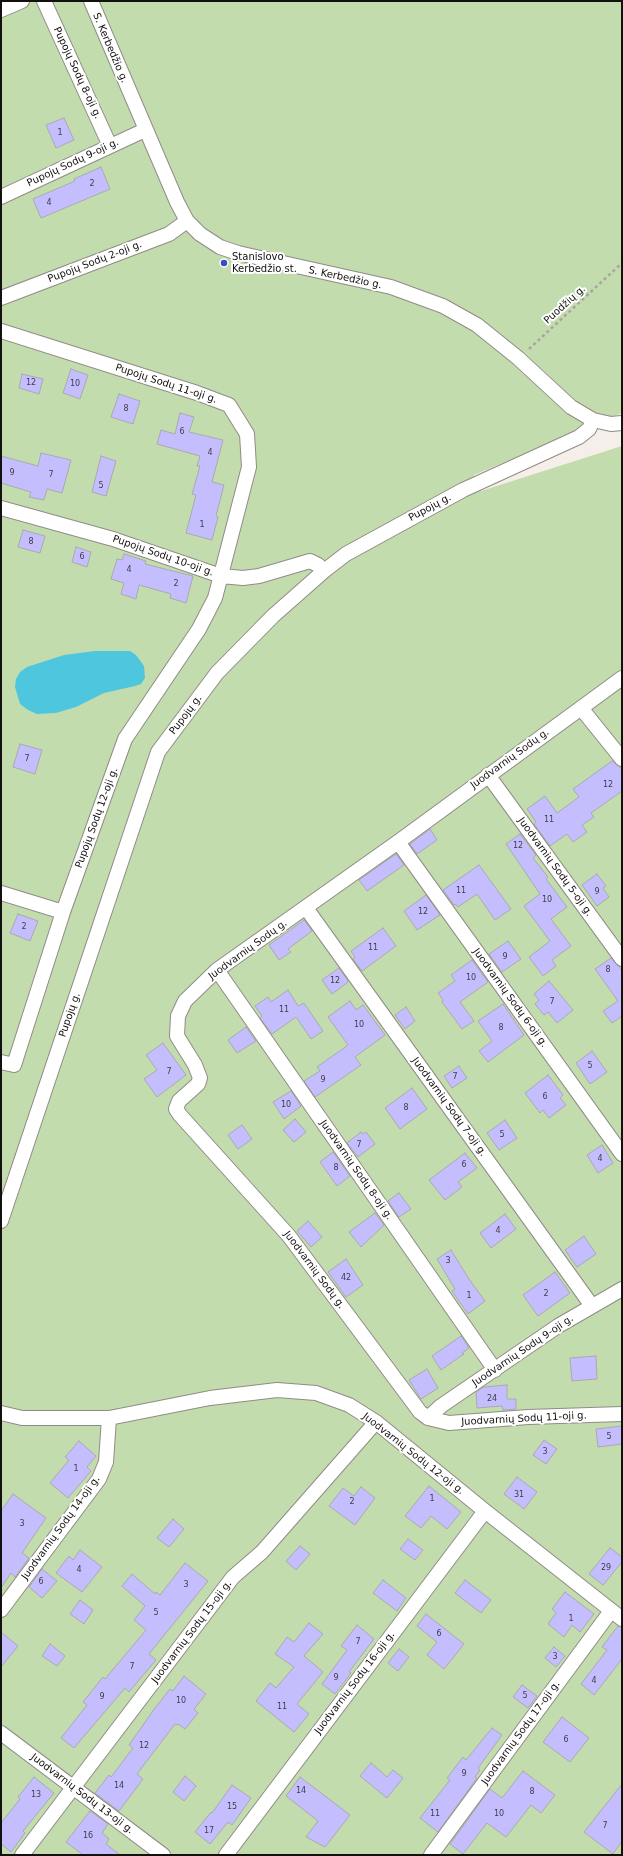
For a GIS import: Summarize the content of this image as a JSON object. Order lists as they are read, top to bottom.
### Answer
{
  "streets": {
    "street": [
      "S. Kerbedžio g.",
      "Pupojų Sodų 8-oji g.",
      "Pupojų Sodų 9-oji g.",
      "Pupojų Sodų 2-oji g.",
      "Pupojų Sodų 11-oji g.",
      "Pupojų g.",
      "Pupojų Sodų 10-oji g.",
      "Juodvarnių Sodų g.",
      "Pupojų Sodų 12-oji g.",
      "Juodvarnių Sodų 5-oji g.",
      "Juodvarnių Sodų 6-oji g.",
      "Juodvarnių Sodų 7-oji g.",
      "Juodvarnių Sodų 8-oji g.",
      "Juodvarnių Sodų 9-oji g.",
      "Juodvarnių Sodų 11-oji g.",
      "Juodvarnių Sodų 12-oji g.",
      "Juodvarnių Sodų 14-oji g.",
      "Juodvarnių Sodų 15-oji g.",
      "Juodvarnių Sodų 16-oji g.",
      "Juodvarnių Sodų 17-oji g.",
      "Juodvarnių Sodų 13-oji g."
    ],
    "path": ["Puodžių g."]
  },
  "crossings": [
    ["S. Kerbedžio g.", "Pupojų Sodų 9-oji g."],
    ["S. Kerbedžio g.", "Pupojų Sodų 2-oji g."],
    ["S. Kerbedžio g.", "Puodžių g."],
    ["S. Kerbedžio g.", "Pupojų g."],
    ["Pupojų Sodų 8-oji g.", "Pupojų Sodų 9-oji g."],
    ["Pupojų Sodų 11-oji g.", "Pupojų Sodų 10-oji g."],
    ["Pupojų Sodų 11-oji g.", "Pupojų Sodų 12-oji g."],
    ["Pupojų g.", "Pupojų Sodų 10-oji g."],
    ["Pupojų Sodų 10-oji g.", "Pupojų Sodų 12-oji g."],
    ["Juodvarnių Sodų g.", "Juodvarnių Sodų 5-oji g."],
    ["Juodvarnių Sodų g.", "Juodvarnių Sodų 6-oji g."],
    ["Juodvarnių Sodų g.", "Juodvarnių Sodų 7-oji g."],
    ["Juodvarnių Sodų g.", "Juodvarnių Sodų 8-oji g."],
    ["Juodvarnių Sodų g.", "Juodvarnių Sodų 9-oji g."],
    ["Juodvarnių Sodų g.", "Juodvarnių Sodų 11-oji g."],
    ["Juodvarnių Sodų 7-oji g.", "Juodvarnių Sodų 9-oji g."],
    ["Juodvarnių Sodų 8-oji g.", "Juodvarnių Sodų 9-oji g."],
    ["Juodvarnių Sodų 9-oji g.", "Juodvarnių Sodų 11-oji g."],
    ["Juodvarnių Sodų 12-oji g.", "Juodvarnių Sodų 14-oji g."],
    ["Juodvarnių Sodų 12-oji g.", "Juodvarnių Sodų 15-oji g."],
    ["Juodvarnių Sodų 12-oji g.", "Juodvarnių Sodų 16-oji g."],
    ["Juodvarnių Sodų 12-oji g.", "Juodvarnių Sodų 17-oji g."],
    ["Juodvarnių Sodų 15-oji g.", "Juodvarnių Sodų 13-oji g."]
  ],
  "places": ["Stanislovo Kerbedžio st."],
  "house_numbers": [
    "1",
    "2",
    "4",
    "12",
    "10",
    "8",
    "6",
    "4",
    "9",
    "7",
    "5",
    "1",
    "8",
    "6",
    "4",
    "2",
    "7",
    "12",
    "11",
    "12",
    "11",
    "9",
    "10",
    "12",
    "2",
    "11",
    "9",
    "8",
    "10",
    "12",
    "7",
    "11",
    "10",
    "8",
    "5",
    "7",
    "7",
    "9",
    "6",
    "10",
    "8",
    "5",
    "7",
    "4",
    "6",
    "8",
    "4",
    "3",
    "42",
    "2",
    "1",
    "24",
    "5",
    "3",
    "1",
    "31",
    "1",
    "2",
    "3",
    "29",
    "4",
    "6",
    "3",
    "5",
    "1",
    "6",
    "7",
    "3",
    "7",
    "9",
    "4",
    "5",
    "9",
    "10",
    "11",
    "6",
    "12",
    "9",
    "14",
    "14",
    "8",
    "13",
    "15",
    "11",
    "10",
    "7",
    "17",
    "16"
  ]
}
